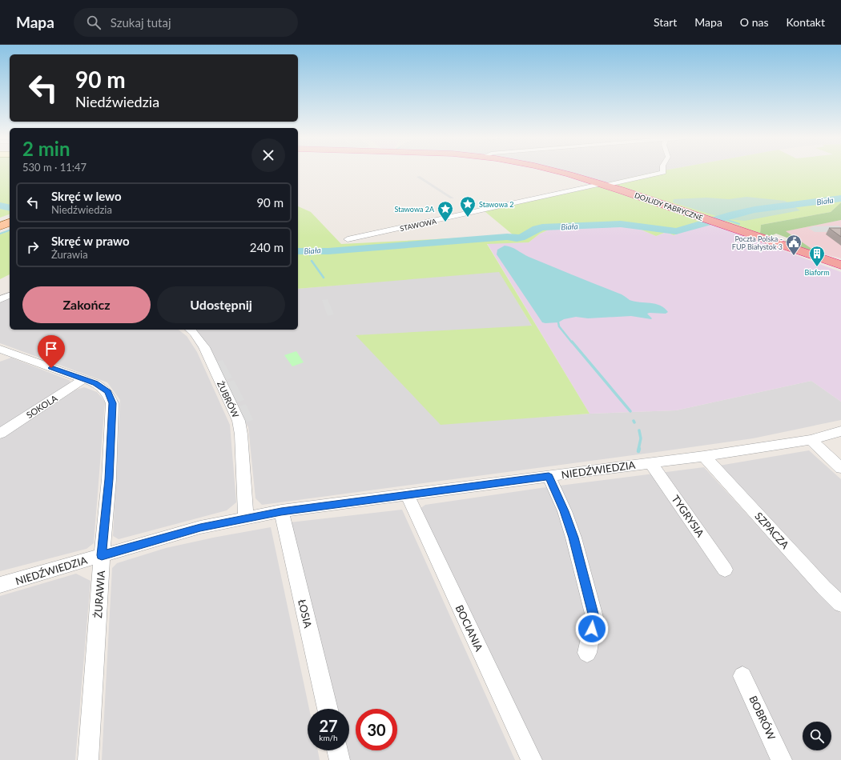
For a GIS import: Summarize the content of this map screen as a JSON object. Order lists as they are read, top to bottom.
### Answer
{
  "streets": {
    "highway": ["DOJLIDY FABRYCZNE"],
    "street": [
      "STAWOWA",
      "ŻUBRÓW",
      "SOKOLA",
      "NIEDŹWIEDZIA",
      "TYGRYSIA",
      "SZPACZA",
      "ŻURAWIA",
      "ŁOSIA",
      "BOCIANIA",
      "BOBRÓW"
    ]
  },
  "crossings": [
    ["DOJLIDY FABRYCZNE", "STAWOWA"],
    ["ŻUBRÓW", "NIEDŹWIEDZIA"],
    ["SOKOLA", "ŻURAWIA"],
    ["NIEDŹWIEDZIA", "TYGRYSIA"],
    ["NIEDŹWIEDZIA", "SZPACZA"],
    ["NIEDŹWIEDZIA", "ŻURAWIA"],
    ["NIEDŹWIEDZIA", "ŁOSIA"],
    ["NIEDŹWIEDZIA", "BOCIANIA"]
  ],
  "water": ["Biała"],
  "places": {
    "place": ["Stawowa 2", "Stawowa 2A"],
    "public building": ["Poczta Polska - FUP Białystok 3"],
    "building": ["Biaform"]
  },
  "page": {
    "header": "Mapa",
    "search": "Szukaj tutaj",
    "nav": [
      "Start",
      "Mapa",
      "O nas",
      "Kontakt"
    ],
    "turn": ["90 m", "Niedźwiedzia"],
    "heading": ["2 min", "530 m · 11:47"],
    "list": [
      {
        "name": "Skręć w lewo",
        "note": "Niedźwiedzia",
        "value": "90 m"
      },
      {
        "name": "Skręć w prawo",
        "note": "Żurawia",
        "value": "240 m"
      }
    ],
    "buttons": ["Zakończ", "Udostępnij"],
    "speed": "27 km/h",
    "limit": "30"
  }
}
